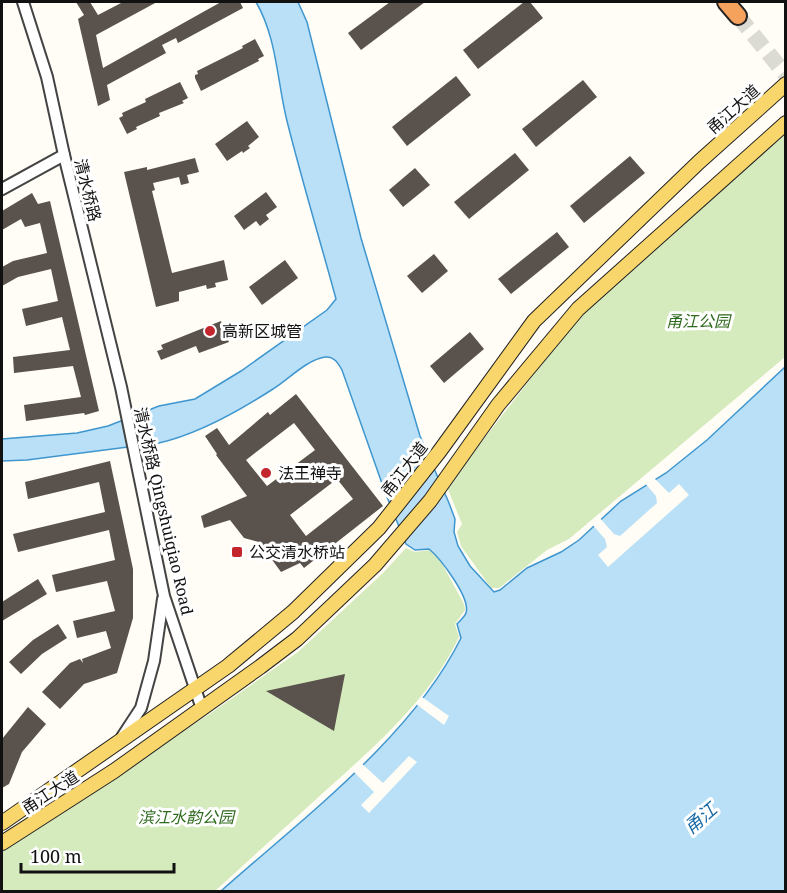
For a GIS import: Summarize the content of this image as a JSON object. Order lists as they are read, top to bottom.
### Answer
{
  "streets": {
    "main road": ["甬江大道"],
    "street": ["清水桥路", "清水桥路 Qingshuiqiao Road"]
  },
  "crossings": [
    ["甬江大道", "清水桥路 Qingshuiqiao Road"],
    ["清水桥路", "清水桥路 Qingshuiqiao Road"]
  ],
  "water": ["甬江"],
  "parks": ["甬江公园", "滨江水韵公园"],
  "places": {
    "other": ["高新区城管", "法王禅寺"],
    "transit": ["公交清水桥站"]
  },
  "scale_bar": "100 m"
}
